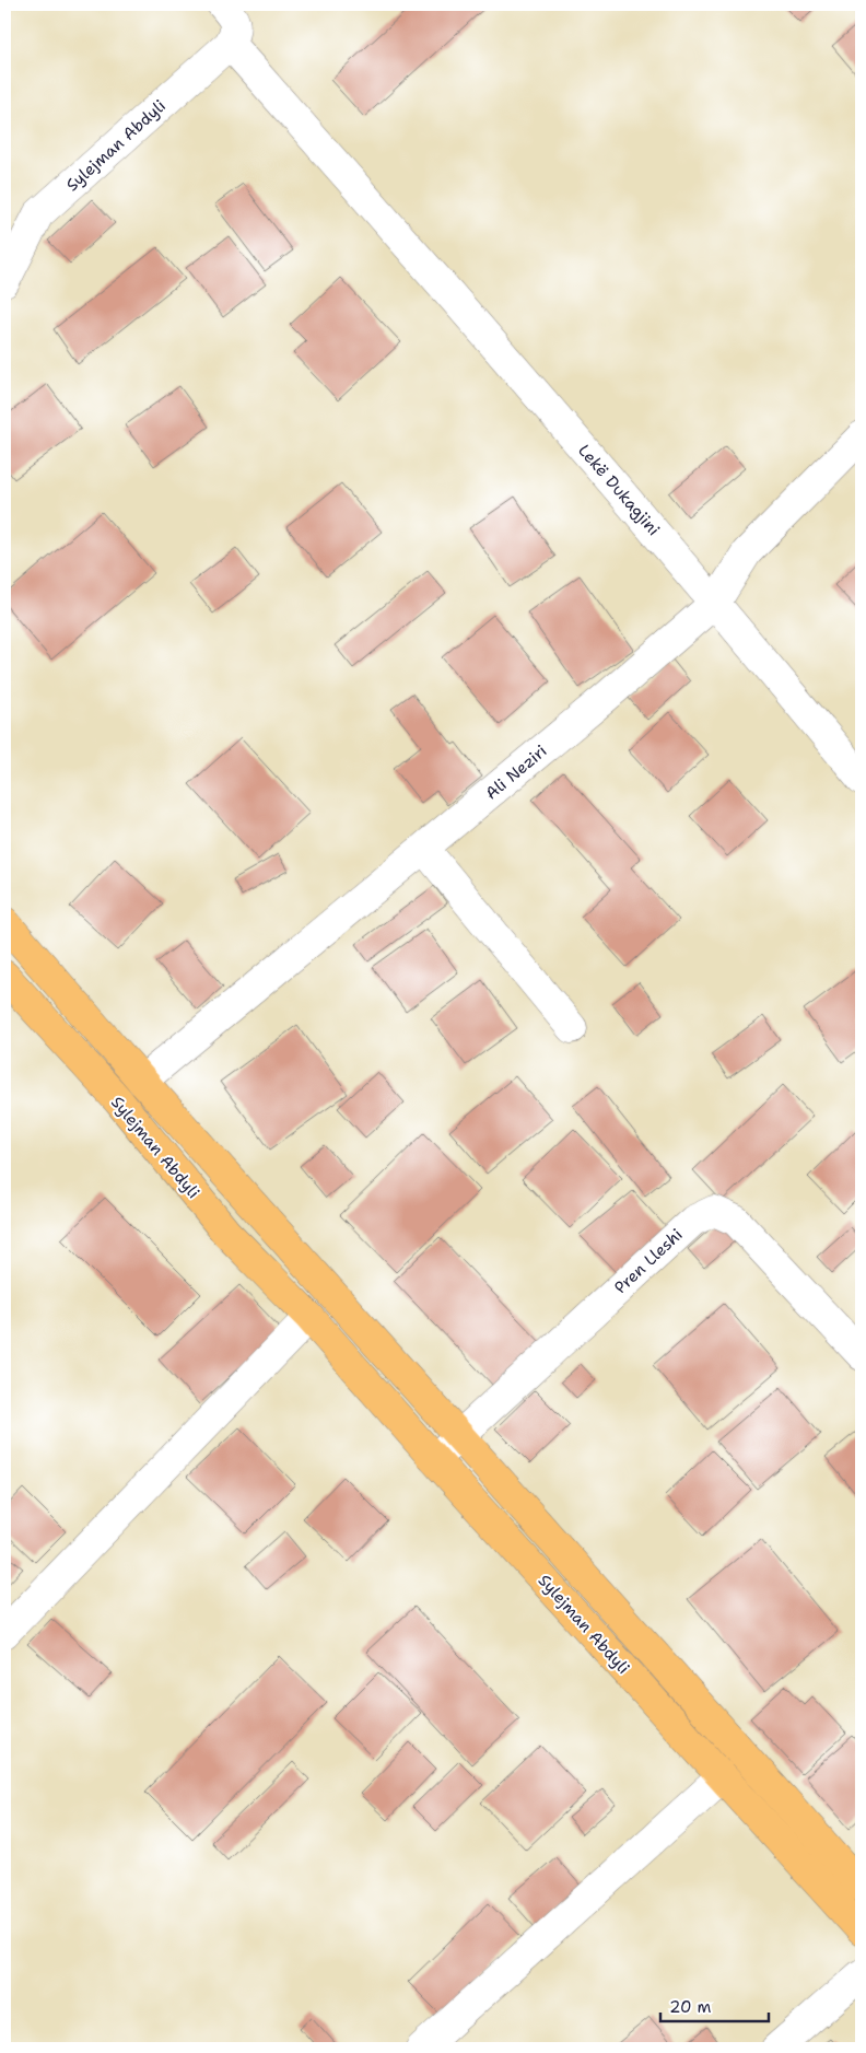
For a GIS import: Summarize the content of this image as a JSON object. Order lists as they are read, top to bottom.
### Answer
{
  "streets": {
    "main road": ["Sylejman Abdyli"],
    "street": ["Lekë Dukagjini", "Ali Neziri", "Pren Lleshi"]
  },
  "crossings": [
    ["Sylejman Abdyli", "Lekë Dukagjini"],
    ["Sylejman Abdyli", "Pren Lleshi"],
    ["Lekë Dukagjini", "Ali Neziri"]
  ],
  "scale_bar": "20 m"
}
